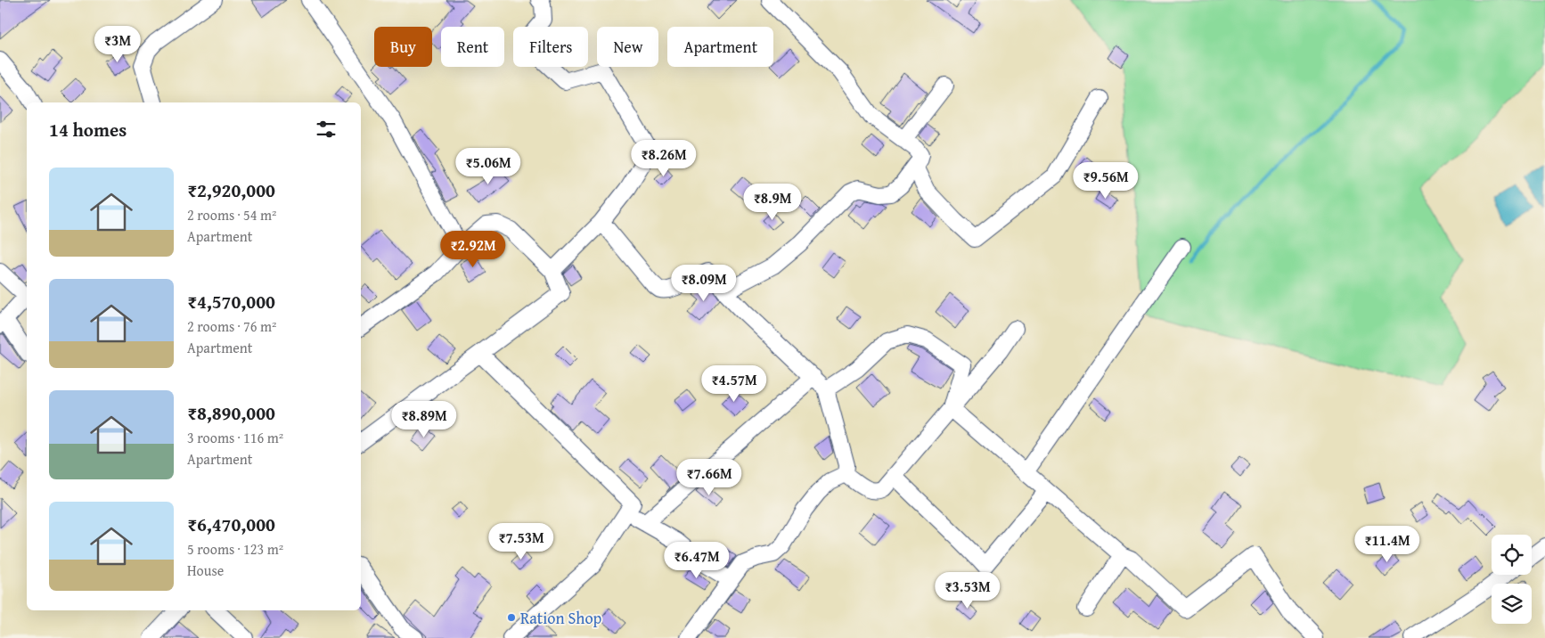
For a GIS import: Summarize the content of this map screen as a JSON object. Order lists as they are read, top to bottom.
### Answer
{
  "places": ["Ration Shop"],
  "page": {
    "price": [
      "₹3M",
      "₹8.26M",
      "₹5.06M",
      "₹9.56M",
      "₹8.9M",
      "₹2.92M",
      "₹8.09M",
      "₹4.57M",
      "₹8.89M",
      "₹7.66M",
      "₹7.53M",
      "₹11.4M",
      "₹6.47M",
      "₹3.53M"
    ],
    "chip": [
      "Buy",
      "Rent",
      "Filters",
      "New",
      "Apartment"
    ],
    "heading": "14 homes",
    "list": [
      {
        "name": "₹2,920,000",
        "note": "2 rooms · 54 m² · Apartment"
      },
      {
        "name": "₹4,570,000",
        "note": "2 rooms · 76 m² · Apartment"
      },
      {
        "name": "₹8,890,000",
        "note": "3 rooms · 116 m² · Apartment"
      },
      {
        "name": "₹6,470,000",
        "note": "5 rooms · 123 m² · House"
      }
    ]
  }
}
